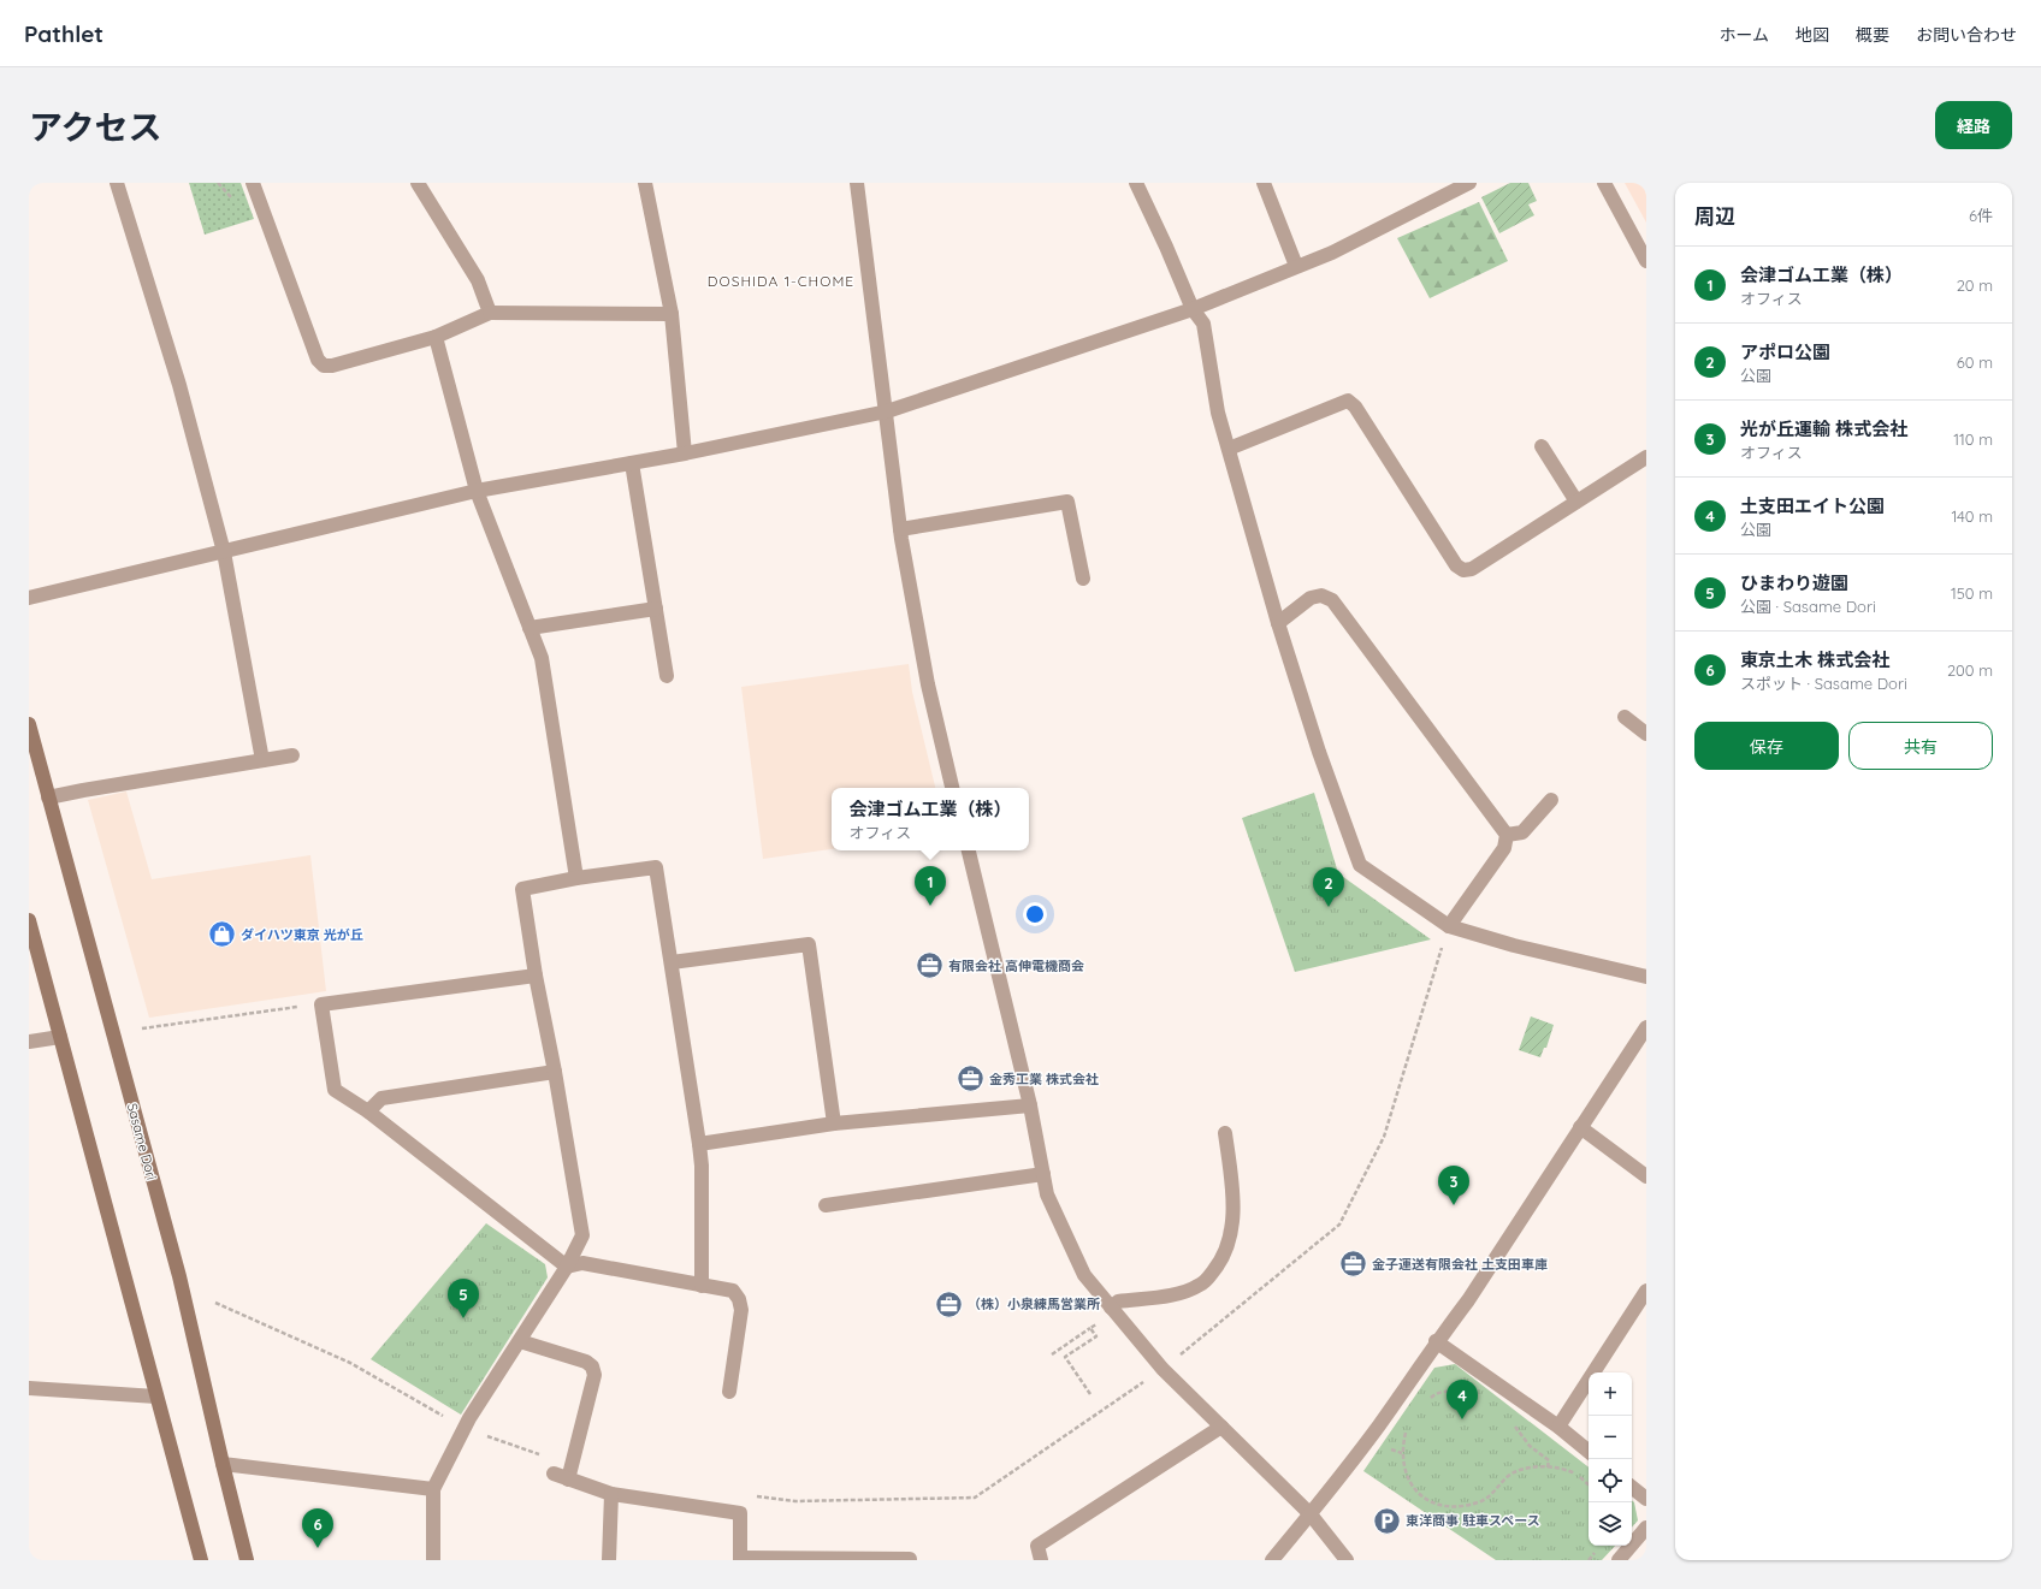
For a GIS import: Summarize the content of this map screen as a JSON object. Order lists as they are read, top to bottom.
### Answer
{
  "streets": {
    "main road": ["Sasame Dori"]
  },
  "districts": ["DOSHIDA 1-CHOME"],
  "places": {
    "shop": ["ダイハツ東京 光が丘"],
    "office": [
      "有限会社 高伸電機商会",
      "金秀工業 株式会社",
      "金子運送有限会社 土支田車庫",
      "（株）小泉練馬営業所"
    ],
    "parking": ["東洋商事 駐車スペース"]
  },
  "page": {
    "header": "Pathlet",
    "nav": [
      "ホーム",
      "地図",
      "概要",
      "お問い合わせ"
    ],
    "title": "アクセス",
    "buttons": [
      "経路",
      ["保存", "共有"]
    ],
    "heading": ["周辺", "6件"],
    "list": [
      {
        "mark": "1",
        "name": "会津ゴム工業（株）",
        "note": "オフィス",
        "value": "20 m"
      },
      {
        "mark": "2",
        "name": "アポロ公園",
        "note": "公園",
        "value": "60 m"
      },
      {
        "mark": "3",
        "name": "光が丘運輸 株式会社",
        "note": "オフィス",
        "value": "110 m"
      },
      {
        "mark": "4",
        "name": "土支田エイト公園",
        "note": "公園",
        "value": "140 m"
      },
      {
        "mark": "5",
        "name": "ひまわり遊園",
        "note": "公園 · Sasame Dori",
        "value": "150 m"
      },
      {
        "mark": "6",
        "name": "東京土木 株式会社",
        "note": "スポット · Sasame Dori",
        "value": "200 m"
      }
    ],
    "popup": ["会津ゴム工業（株）", "オフィス"],
    "pins": [
      "1",
      "2",
      "3",
      "5",
      "4",
      "6"
    ],
    "map_buttons": ["+", "−"]
  }
}
